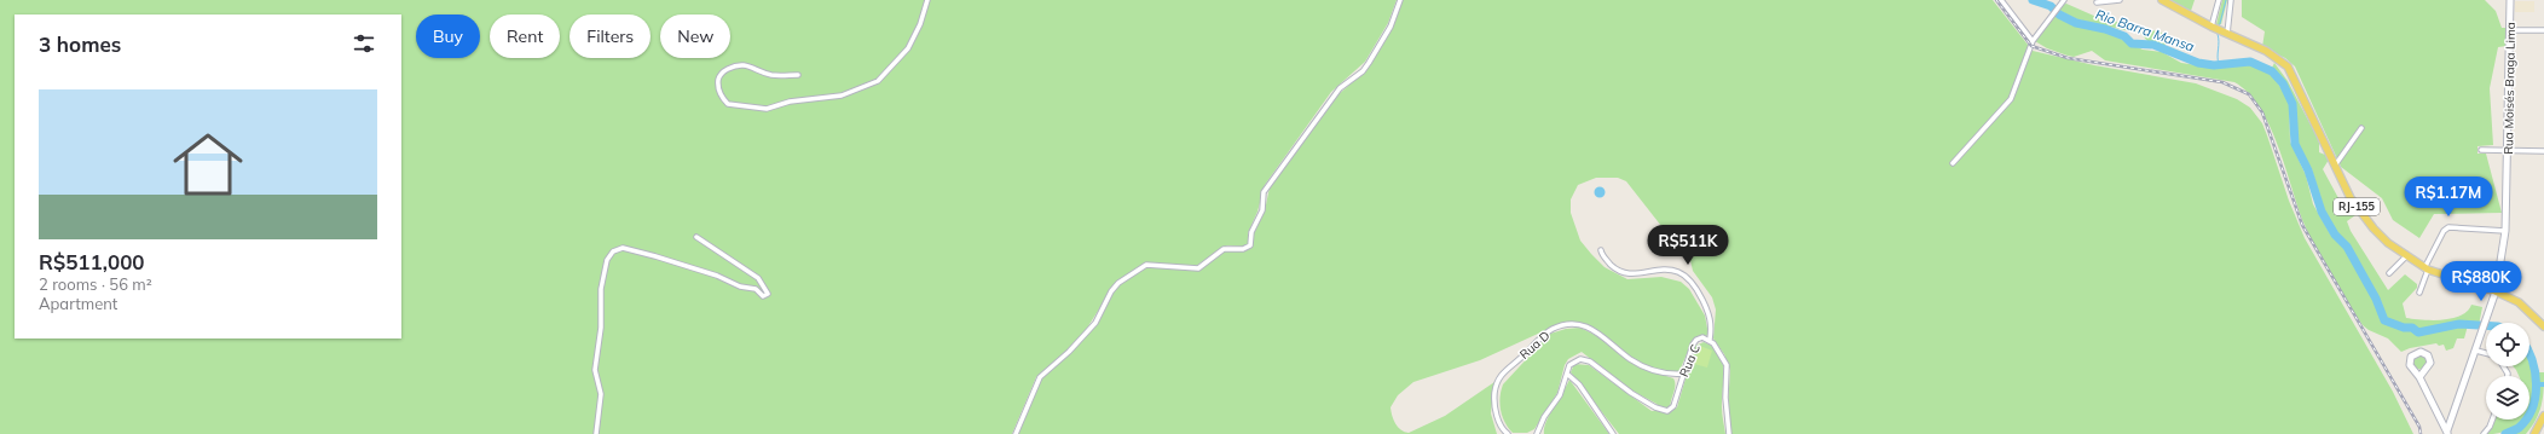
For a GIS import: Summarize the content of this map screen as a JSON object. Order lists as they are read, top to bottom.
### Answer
{
  "streets": {
    "main road": ["RJ-155"],
    "street": ["Rua Moisés Braga Lima", "Rua D", "Rua C"]
  },
  "crossings": [
    ["Rua Moisés Braga Lima", "RJ-155"],
    ["Rua D", "Rua C"]
  ],
  "water": ["Rio Barra Mansa"],
  "page": {
    "chip": [
      "Buy",
      "Rent",
      "Filters",
      "New"
    ],
    "heading": "3 homes",
    "list": [
      {
        "name": "R$511,000",
        "note": "2 rooms · 56 m² · Apartment"
      }
    ],
    "price": ["R$1.17M", "R$511K", "R$880K"]
  }
}
